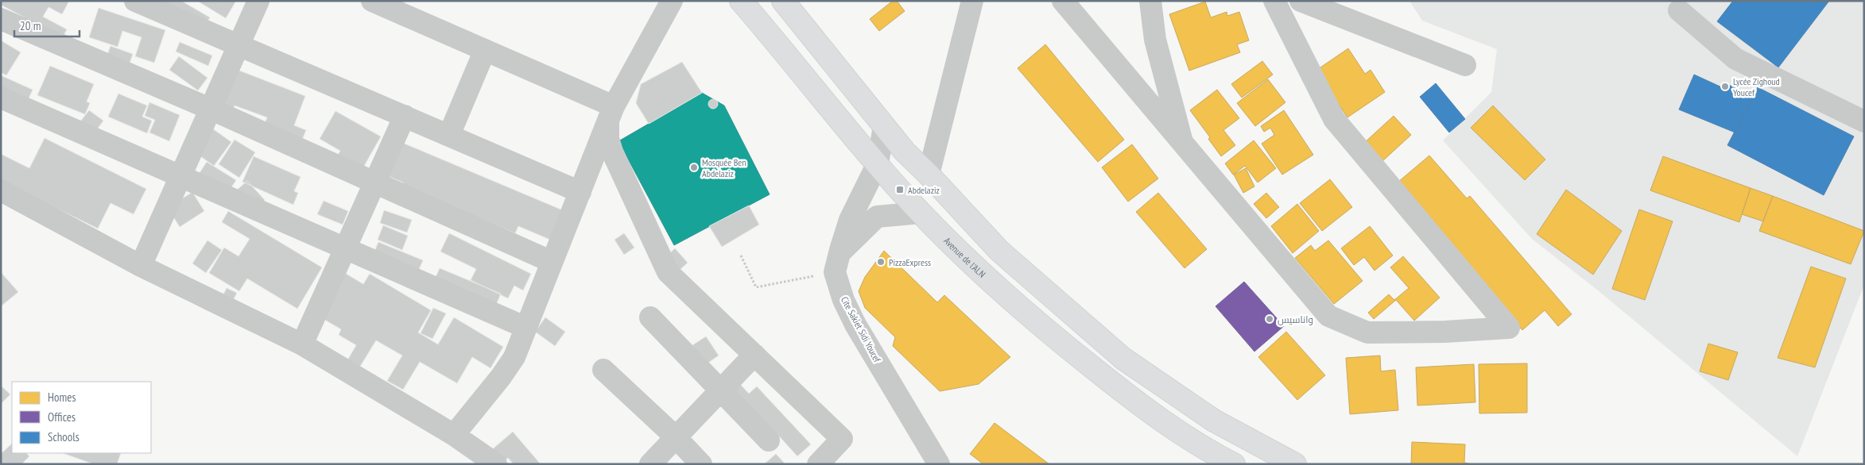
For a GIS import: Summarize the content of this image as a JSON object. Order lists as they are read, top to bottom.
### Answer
{
  "streets": {
    "main road": ["Avenue de l'ALN"],
    "street": ["Cite Sakiet Sidi Youcef"]
  },
  "places": {
    "other": [
      "Lycée Zighoud Youcef",
      "Mosquée Ben Abdelaziz",
      "PizzaExpress",
      "واناسيس"
    ],
    "transit": ["Abdelaziz"]
  },
  "legend": ["Homes", "Offices", "Schools"],
  "scale_bar": "20 m"
}
